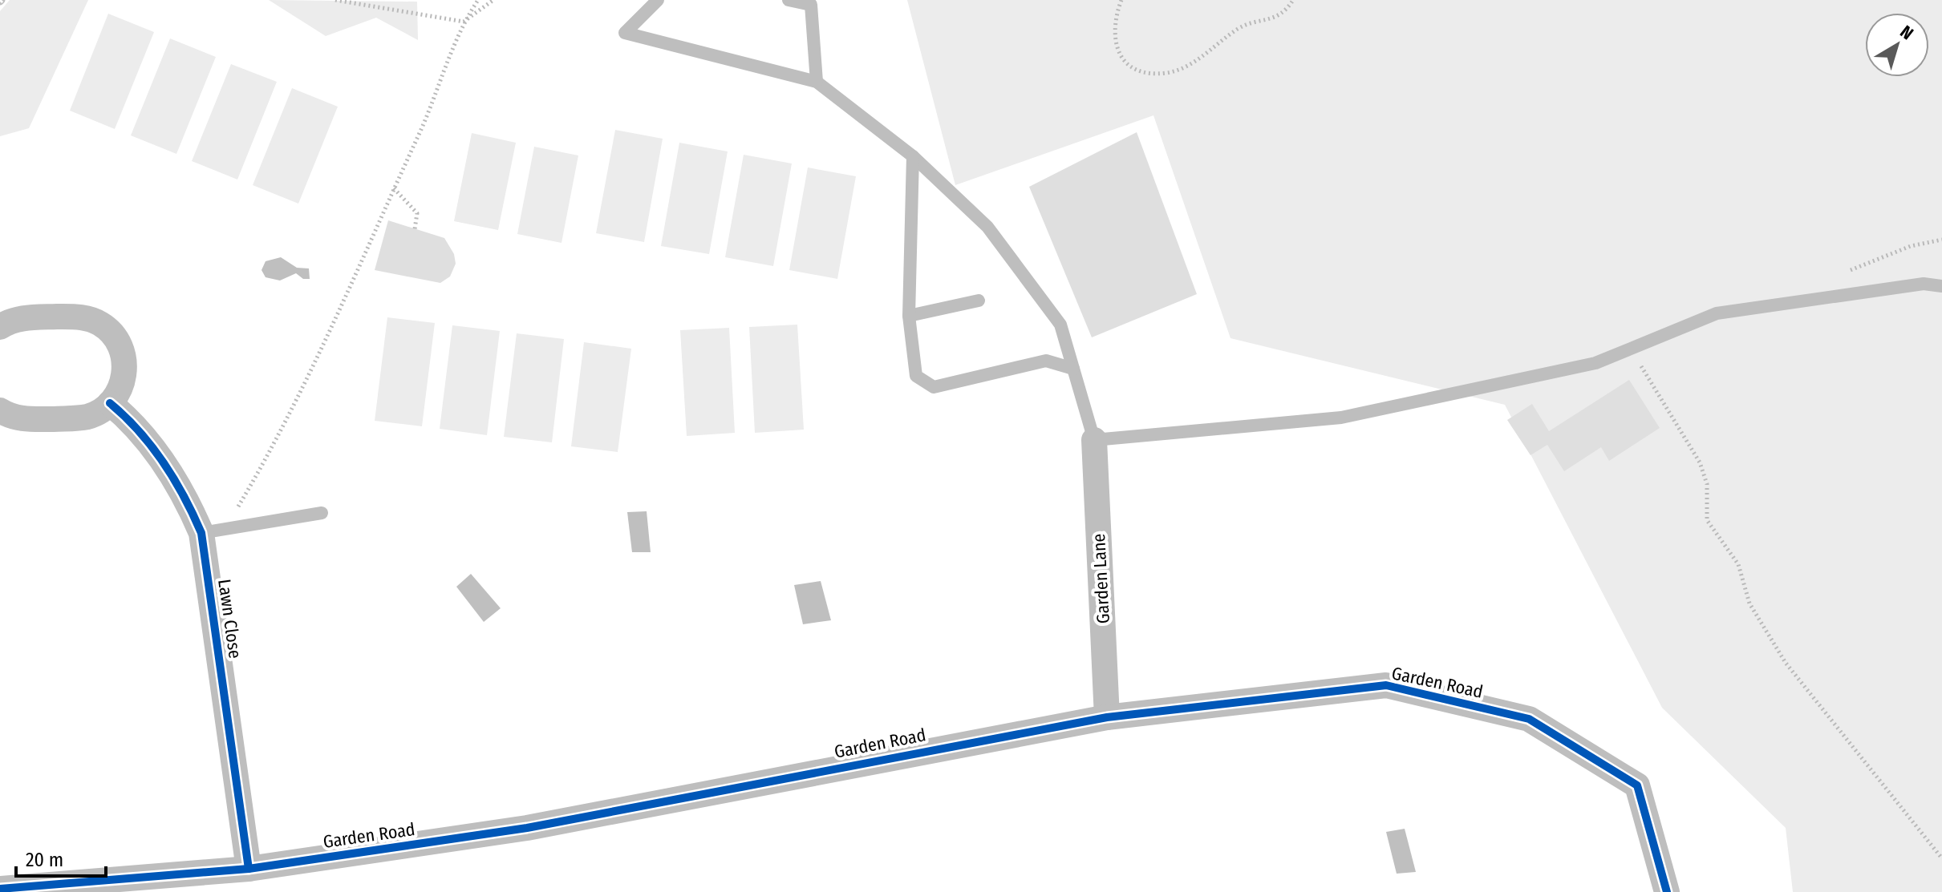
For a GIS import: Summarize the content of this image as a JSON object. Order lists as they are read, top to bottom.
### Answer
{
  "streets": {
    "street": ["Garden Lane", "Lawn Close", "Garden Road"]
  },
  "crossings": [
    ["Garden Lane", "Garden Road"],
    ["Lawn Close", "Garden Road"]
  ],
  "scale_bar": "20 m",
  "north": "top right"
}
